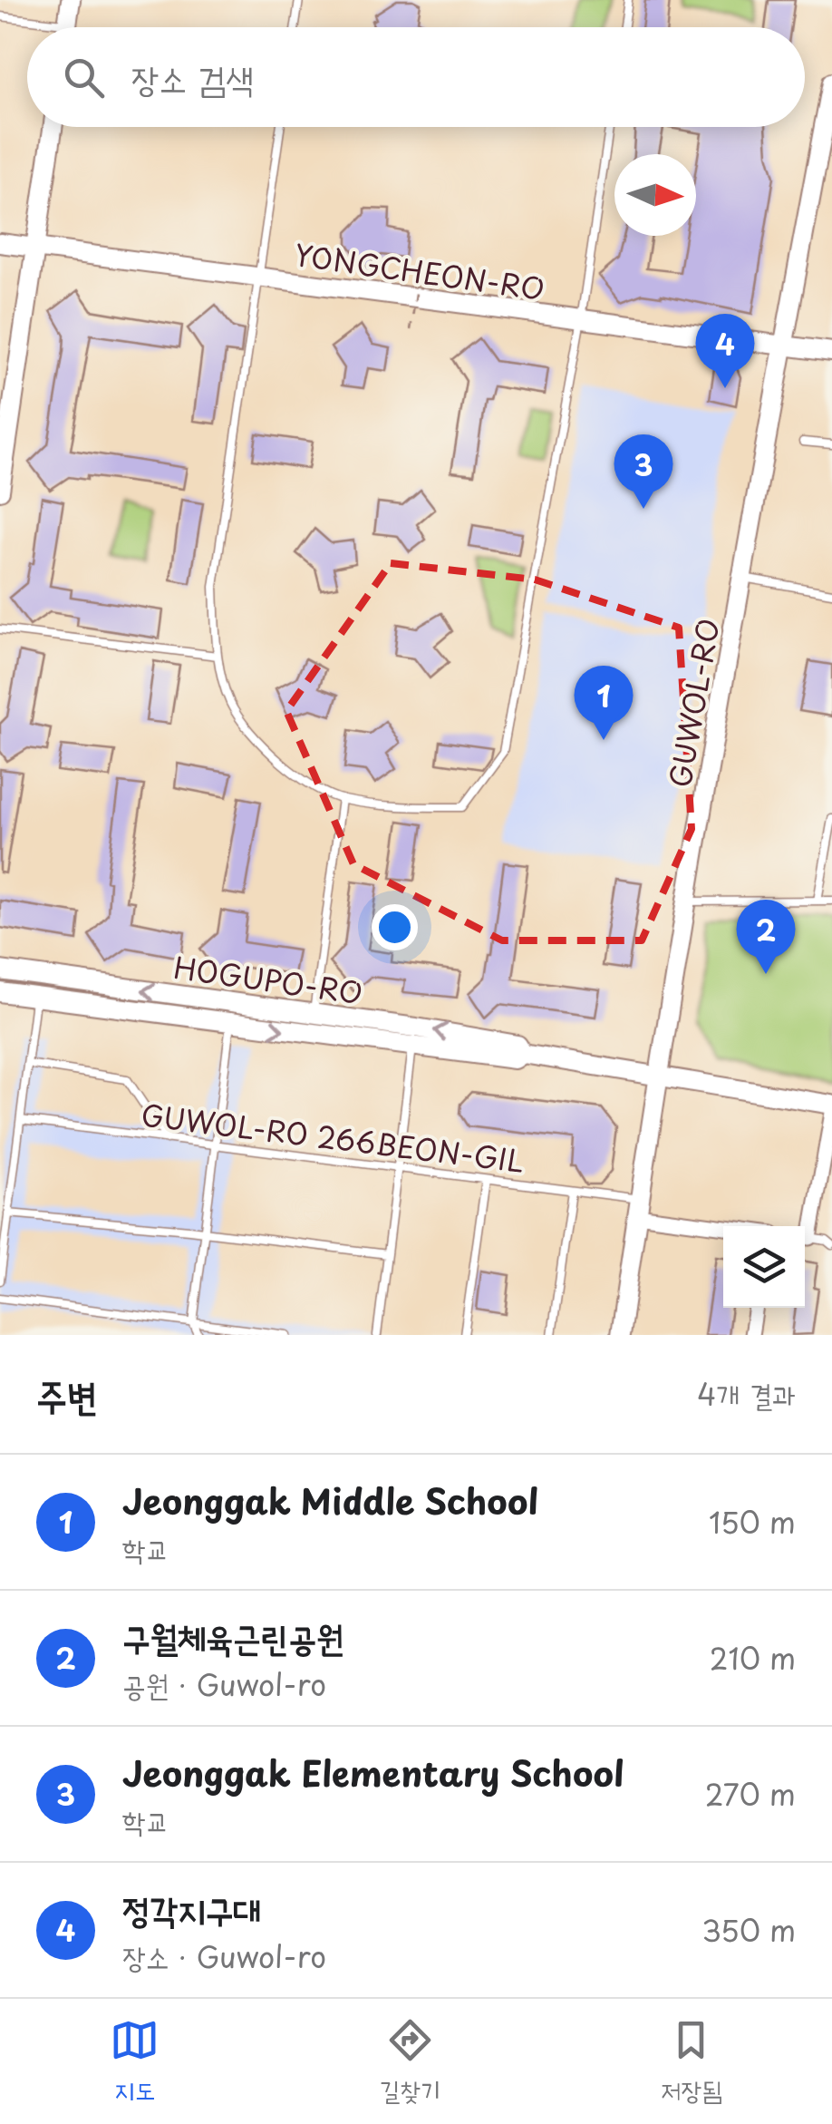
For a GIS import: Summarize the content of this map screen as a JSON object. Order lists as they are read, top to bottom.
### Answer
{
  "streets": {
    "main road": ["YONGCHEON-RO", "GUWOL-RO", "HOGUPO-RO"],
    "lane": ["GUWOL-RO 266BEON-GIL"]
  },
  "crossings": [
    ["YONGCHEON-RO", "GUWOL-RO"],
    ["GUWOL-RO", "HOGUPO-RO"],
    ["GUWOL-RO", "GUWOL-RO 266BEON-GIL"]
  ],
  "north": "right",
  "page": {
    "search": "장소 검색",
    "pins": [
      "4",
      "3",
      "1",
      "2"
    ],
    "heading": ["주변", "4개 결과"],
    "list": [
      {
        "mark": "1",
        "name": "Jeonggak Middle School",
        "note": "학교",
        "value": "150 m"
      },
      {
        "mark": "2",
        "name": "구월체육근린공원",
        "note": "공원 · Guwol-ro",
        "value": "210 m"
      },
      {
        "mark": "3",
        "name": "Jeonggak Elementary School",
        "note": "학교",
        "value": "270 m"
      },
      {
        "mark": "4",
        "name": "정각지구대",
        "note": "장소 · Guwol-ro",
        "value": "350 m"
      }
    ],
    "nav": ["지도", "길찾기", "저장됨"]
  }
}
